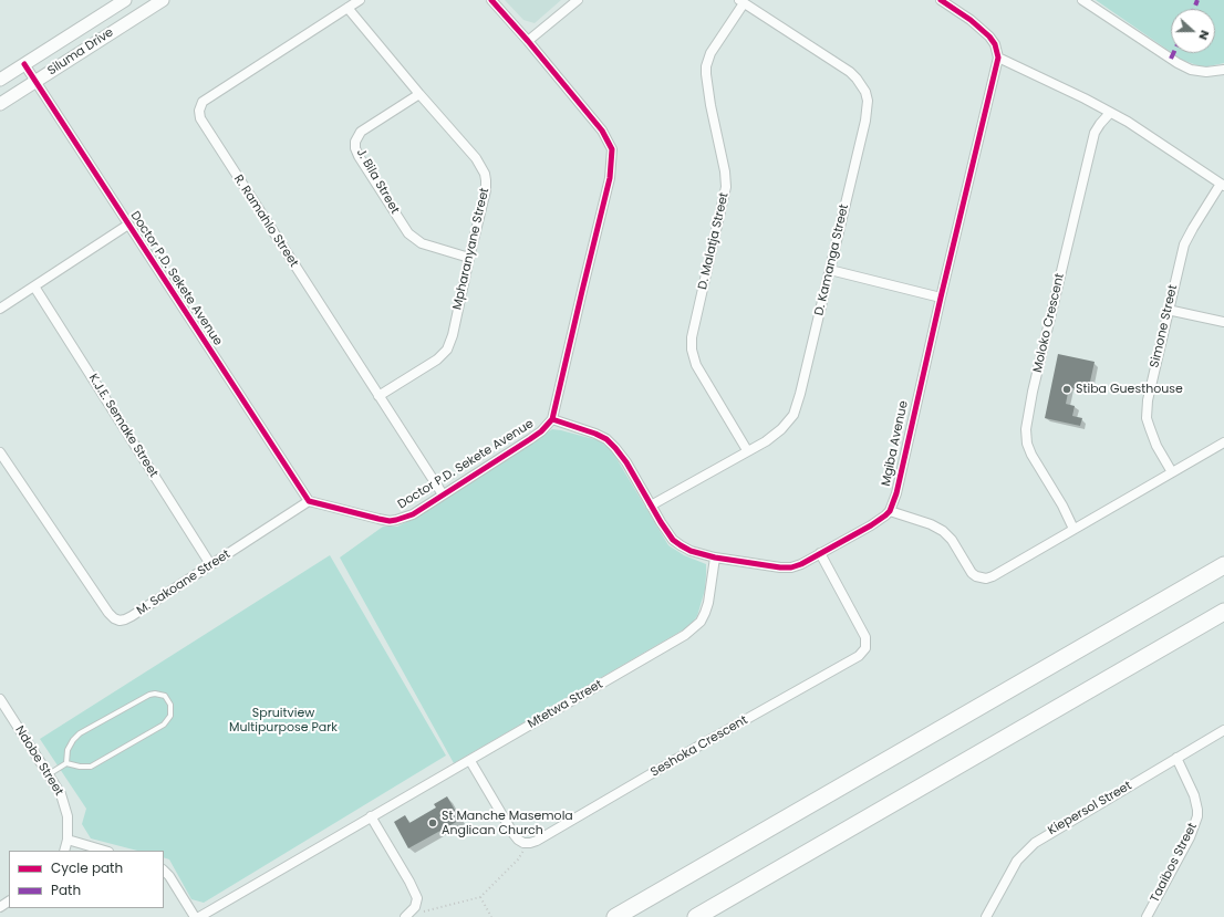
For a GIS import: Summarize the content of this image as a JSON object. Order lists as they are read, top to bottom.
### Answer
{
  "streets": {
    "street": [
      "Siluma Drive",
      "J. Bila Street",
      "R. Ramahlo Street",
      "D. Malatja Street",
      "Mpharanyane Street",
      "D. Kamanga Street",
      "Doctor P.D. Sekete Avenue",
      "Moloko Crescent",
      "Simone Street",
      "K.J.E. Semake Street",
      "Mgiba Avenue",
      "M. Sakoane Street",
      "Mtetwa Street",
      "Seshoka Crescent",
      "Ndobe Street",
      "Kiepersol Street",
      "Taaibos Street"
    ]
  },
  "crossings": [
    ["Siluma Drive", "Doctor P.D. Sekete Avenue"],
    ["J. Bila Street", "Mpharanyane Street"],
    ["R. Ramahlo Street", "Mpharanyane Street"],
    ["R. Ramahlo Street", "Doctor P.D. Sekete Avenue"],
    ["D. Malatja Street", "D. Kamanga Street"],
    ["Doctor P.D. Sekete Avenue", "M. Sakoane Street"],
    ["K.J.E. Semake Street", "M. Sakoane Street"],
    ["Kiepersol Street", "Taaibos Street"]
  ],
  "parks": ["Spruitview Multipurpose Park"],
  "places": ["Stiba Guesthouse", "St Manche Masemola Anglican Church"],
  "legend": ["Cycle path", "Path"],
  "north": "right"
}
